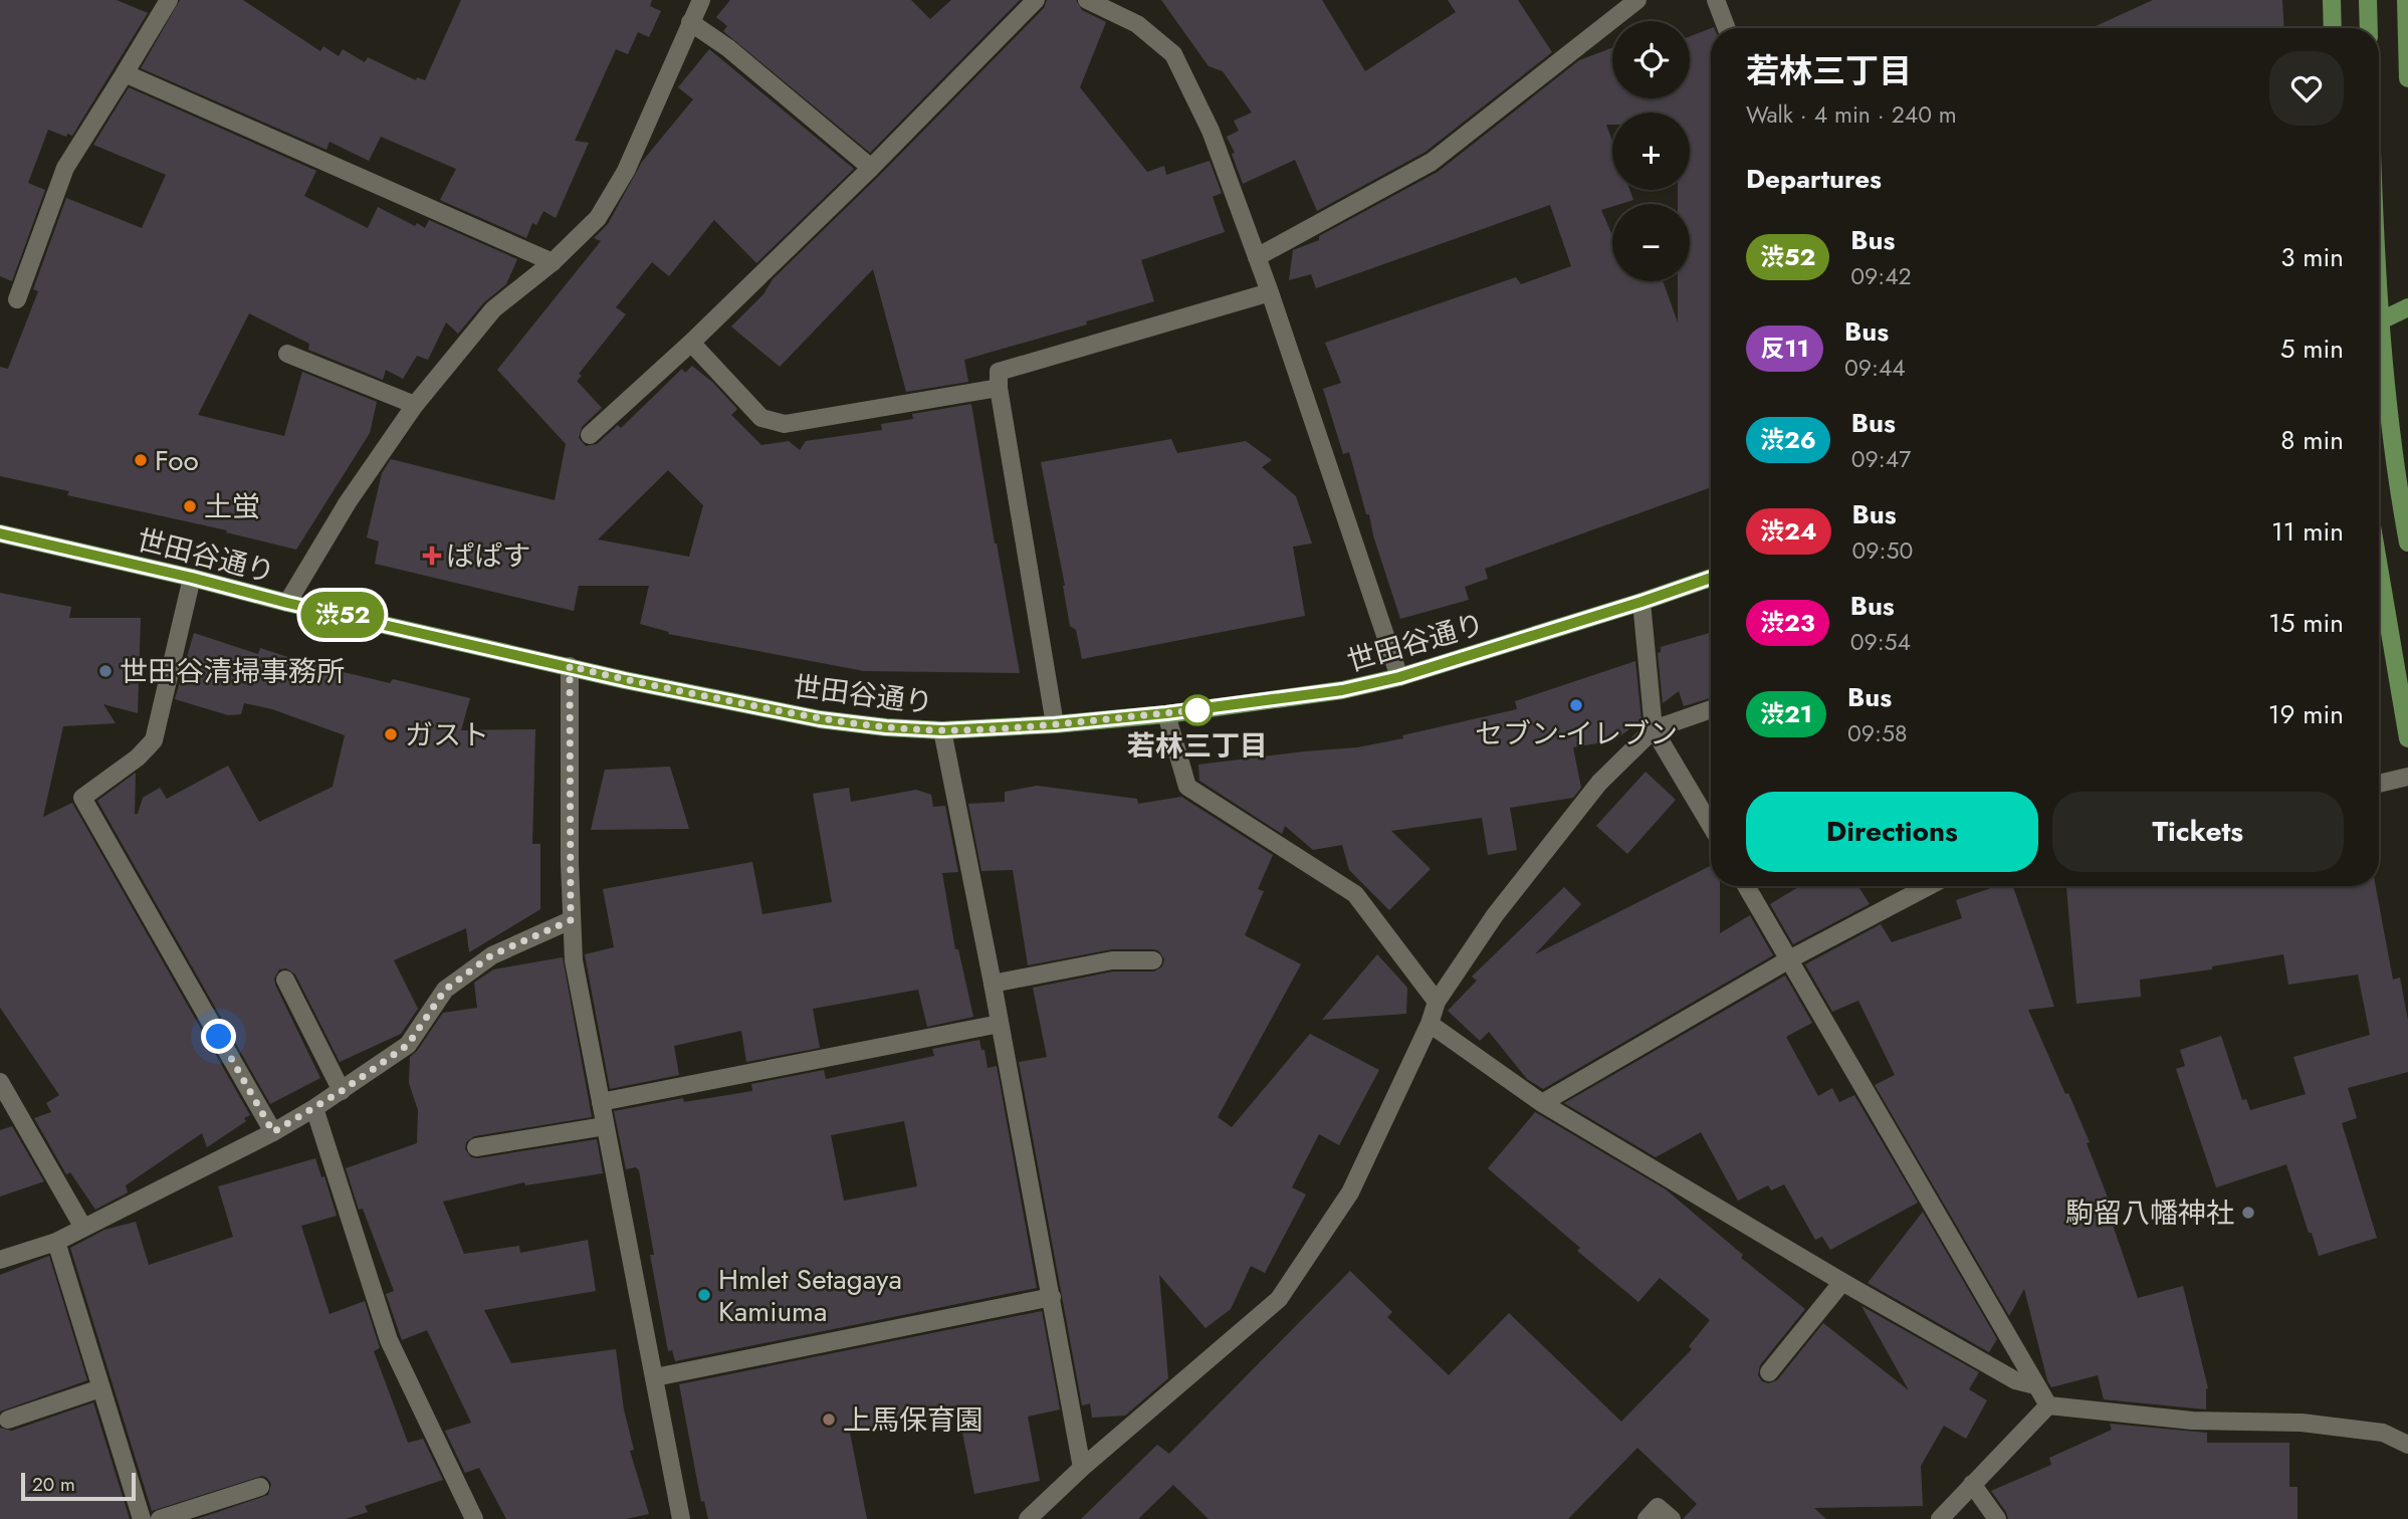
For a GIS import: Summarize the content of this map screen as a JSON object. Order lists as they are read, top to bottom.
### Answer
{
  "streets": {
    "main road": ["世田谷通り"]
  },
  "places": {
    "other": [
      "Foo",
      "土蛍",
      "世田谷清掃事務所",
      "セブン-イレブン",
      "若林三丁目",
      "ガスト",
      "駒留八幡神社",
      "Hmlet Setagaya Kamiuma",
      "上馬保育園"
    ],
    "health": ["ぱぱす"]
  },
  "lines": ["bus line 渋52"],
  "scale_bar": "20 m",
  "page": {
    "on_map": "渋52",
    "map_buttons": ["+", "−"],
    "heading": [
      ["若林三丁目", "Walk · 4 min · 240 m"],
      "Departures"
    ],
    "list": [
      {
        "mark": "渋52",
        "name": "Bus",
        "note": "09:42",
        "value": "3 min"
      },
      {
        "mark": "反11",
        "name": "Bus",
        "note": "09:44",
        "value": "5 min"
      },
      {
        "mark": "渋26",
        "name": "Bus",
        "note": "09:47",
        "value": "8 min"
      },
      {
        "mark": "渋24",
        "name": "Bus",
        "note": "09:50",
        "value": "11 min"
      },
      {
        "mark": "渋23",
        "name": "Bus",
        "note": "09:54",
        "value": "15 min"
      },
      {
        "mark": "渋21",
        "name": "Bus",
        "note": "09:58",
        "value": "19 min"
      }
    ],
    "buttons": ["Directions", "Tickets"],
    "scale": "20 m"
  }
}
